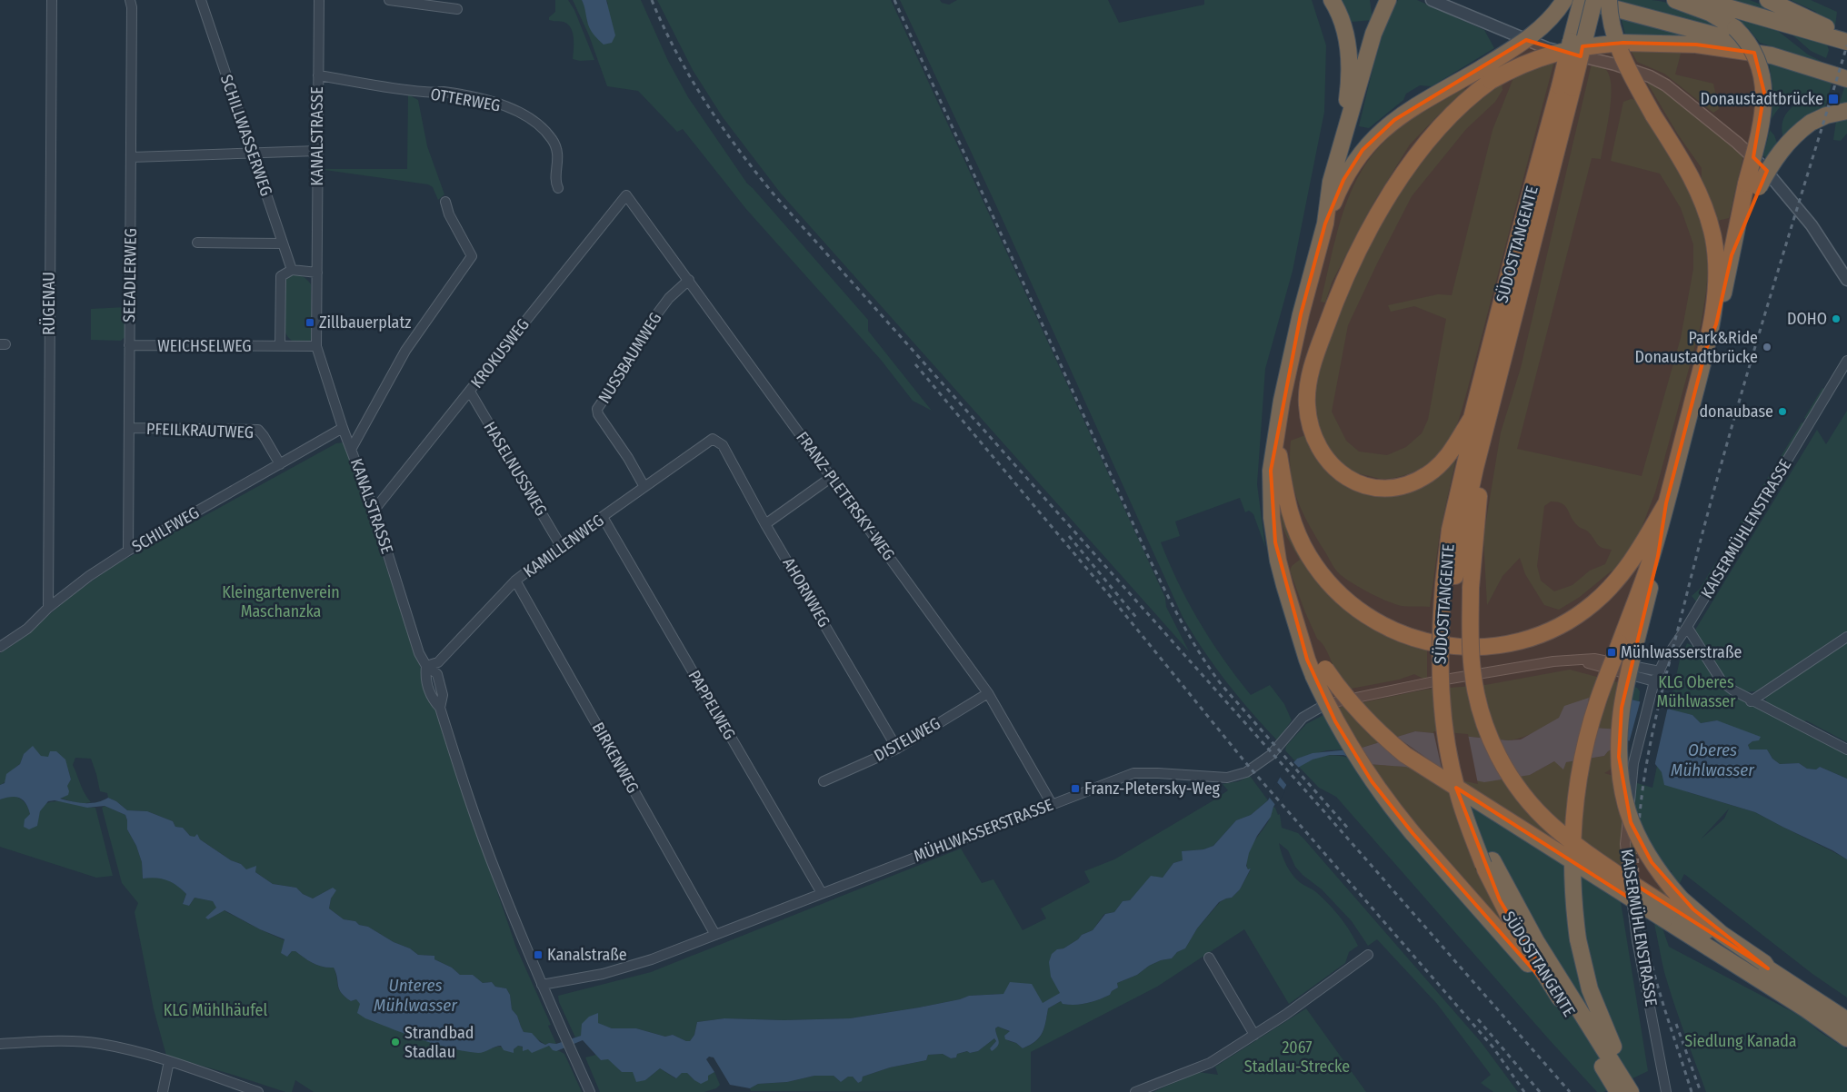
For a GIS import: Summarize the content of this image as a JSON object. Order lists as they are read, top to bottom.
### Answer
{
  "streets": {
    "highway": ["SÜDOSTTANGENTE"],
    "street": [
      "OTTERWEG",
      "SCHILLWASSERWEG",
      "KANALSTRASSE",
      "SEEADLERWEG",
      "RÜGENAU",
      "WEICHSELWEG",
      "KROKUSWEG",
      "NUSSBAUMWEG",
      "PFEILKRAUTWEG",
      "HASELNUSSWEG",
      "FRANZ-PLETERSKY-WEG",
      "KAISERMÜHLENSTRASSE",
      "SCHILFWEG",
      "KAMILLENWEG",
      "AHORNWEG",
      "PAPPELWEG",
      "DISTELWEG",
      "BIRKENWEG",
      "MÜHLWASSERSTRASSE"
    ]
  },
  "crossings": [
    ["OTTERWEG", "KANALSTRASSE"],
    ["KANALSTRASSE", "KROKUSWEG"],
    ["KANALSTRASSE", "SCHILFWEG"],
    ["KANALSTRASSE", "KAMILLENWEG"],
    ["KANALSTRASSE", "MÜHLWASSERSTRASSE"],
    ["SEEADLERWEG", "WEICHSELWEG"],
    ["SEEADLERWEG", "PFEILKRAUTWEG"],
    ["SEEADLERWEG", "SCHILFWEG"],
    ["RÜGENAU", "SCHILFWEG"],
    ["KROKUSWEG", "HASELNUSSWEG"],
    ["KROKUSWEG", "FRANZ-PLETERSKY-WEG"],
    ["NUSSBAUMWEG", "FRANZ-PLETERSKY-WEG"],
    ["NUSSBAUMWEG", "KAMILLENWEG"],
    ["PFEILKRAUTWEG", "SCHILFWEG"],
    ["HASELNUSSWEG", "KAMILLENWEG"],
    ["FRANZ-PLETERSKY-WEG", "DISTELWEG"],
    ["FRANZ-PLETERSKY-WEG", "MÜHLWASSERSTRASSE"],
    ["KAISERMÜHLENSTRASSE", "MÜHLWASSERSTRASSE"],
    ["KAMILLENWEG", "AHORNWEG"],
    ["KAMILLENWEG", "PAPPELWEG"],
    ["KAMILLENWEG", "BIRKENWEG"],
    ["AHORNWEG", "DISTELWEG"],
    ["PAPPELWEG", "MÜHLWASSERSTRASSE"],
    ["BIRKENWEG", "MÜHLWASSERSTRASSE"]
  ],
  "water": ["Oberes Mühlwasser", "Unteres Mühlwasser"],
  "parks": [
    "Kleingartenverein Maschanzka",
    "KLG Oberes Mühlwasser",
    "KLG Mühlhäufel",
    "Siedlung Kanada",
    "2067 Stadlau-Strecke"
  ],
  "places": {
    "transit": [
      "Donaustadtbrücke",
      "Zillbauerplatz",
      "Mühlwasserstraße",
      "Franz-Pletersky-Weg",
      "Kanalstraße"
    ],
    "other": [
      "DOHO",
      "Park&Ride Donaustadtbrücke",
      "donaubase",
      "Strandbad Stadlau"
    ]
  }
}
